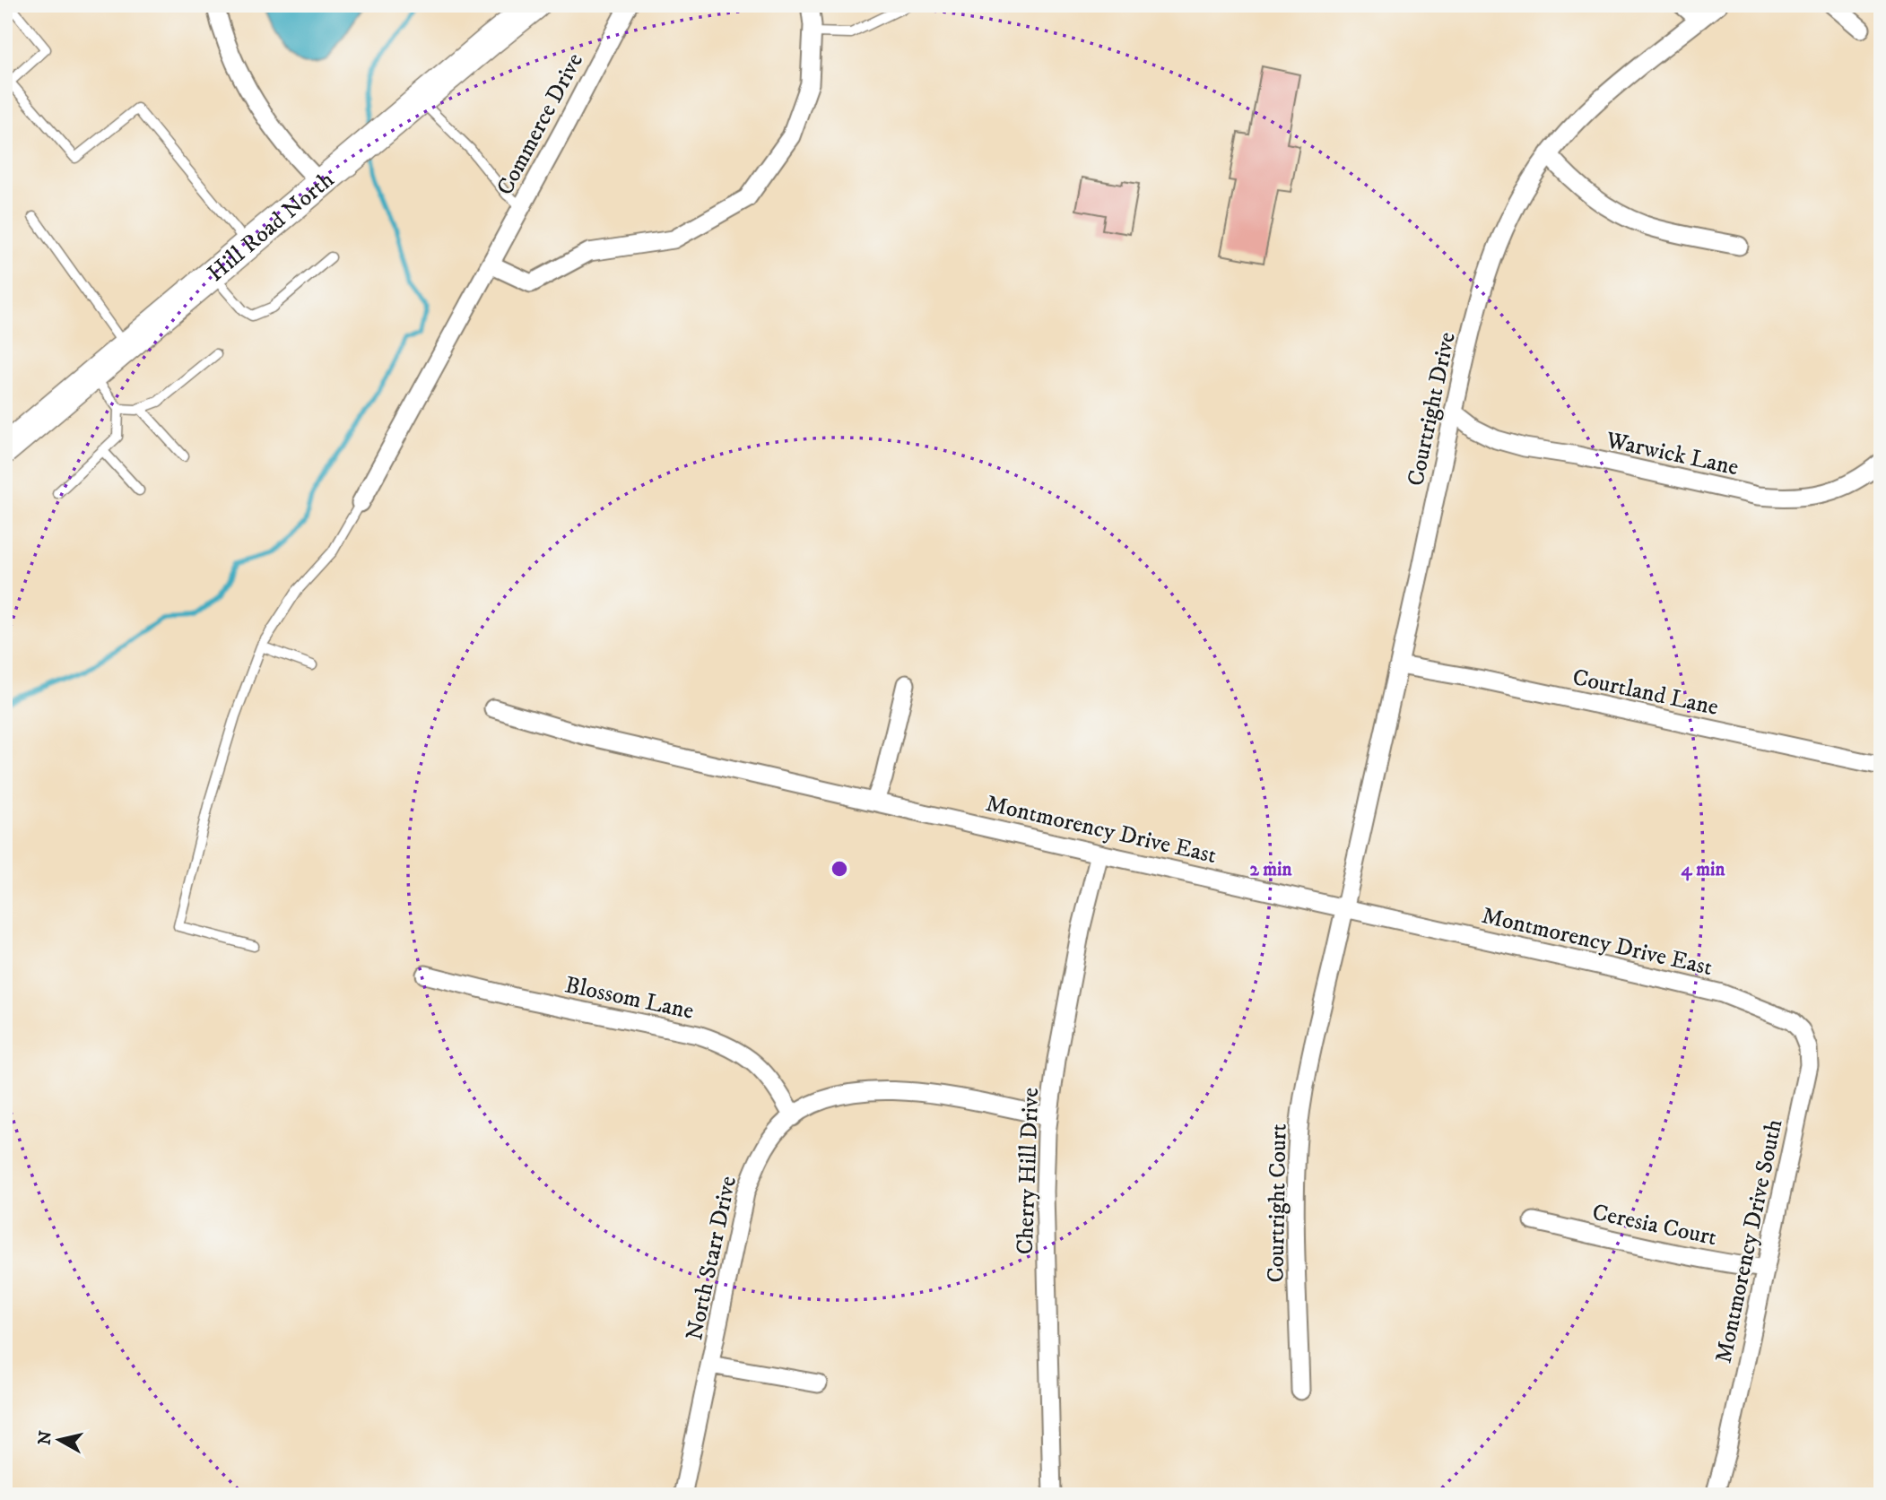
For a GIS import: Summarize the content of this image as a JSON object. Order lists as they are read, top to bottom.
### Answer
{
  "streets": {
    "main road": ["Hill Road North"],
    "street": [
      "Commerce Drive",
      "Courtright Drive",
      "Warwick Lane",
      "Courtland Lane",
      "Montmorency Drive East",
      "Blossom Lane",
      "Cherry Hill Drive",
      "Courtright Court",
      "Ceresia Court",
      "Montmorency Drive South",
      "North Starr Drive"
    ]
  },
  "crossings": [
    ["Courtright Drive", "Warwick Lane"],
    ["Courtright Drive", "Courtland Lane"],
    ["Courtright Drive", "Montmorency Drive East"],
    ["Courtright Drive", "Courtright Court"],
    ["Montmorency Drive East", "Cherry Hill Drive"],
    ["Montmorency Drive East", "Courtright Court"],
    ["Montmorency Drive East", "Montmorency Drive South"],
    ["Blossom Lane", "North Starr Drive"],
    ["Cherry Hill Drive", "North Starr Drive"],
    ["Ceresia Court", "Montmorency Drive South"]
  ],
  "north": "left",
  "rings": ["2 min", "4 min"]
}
